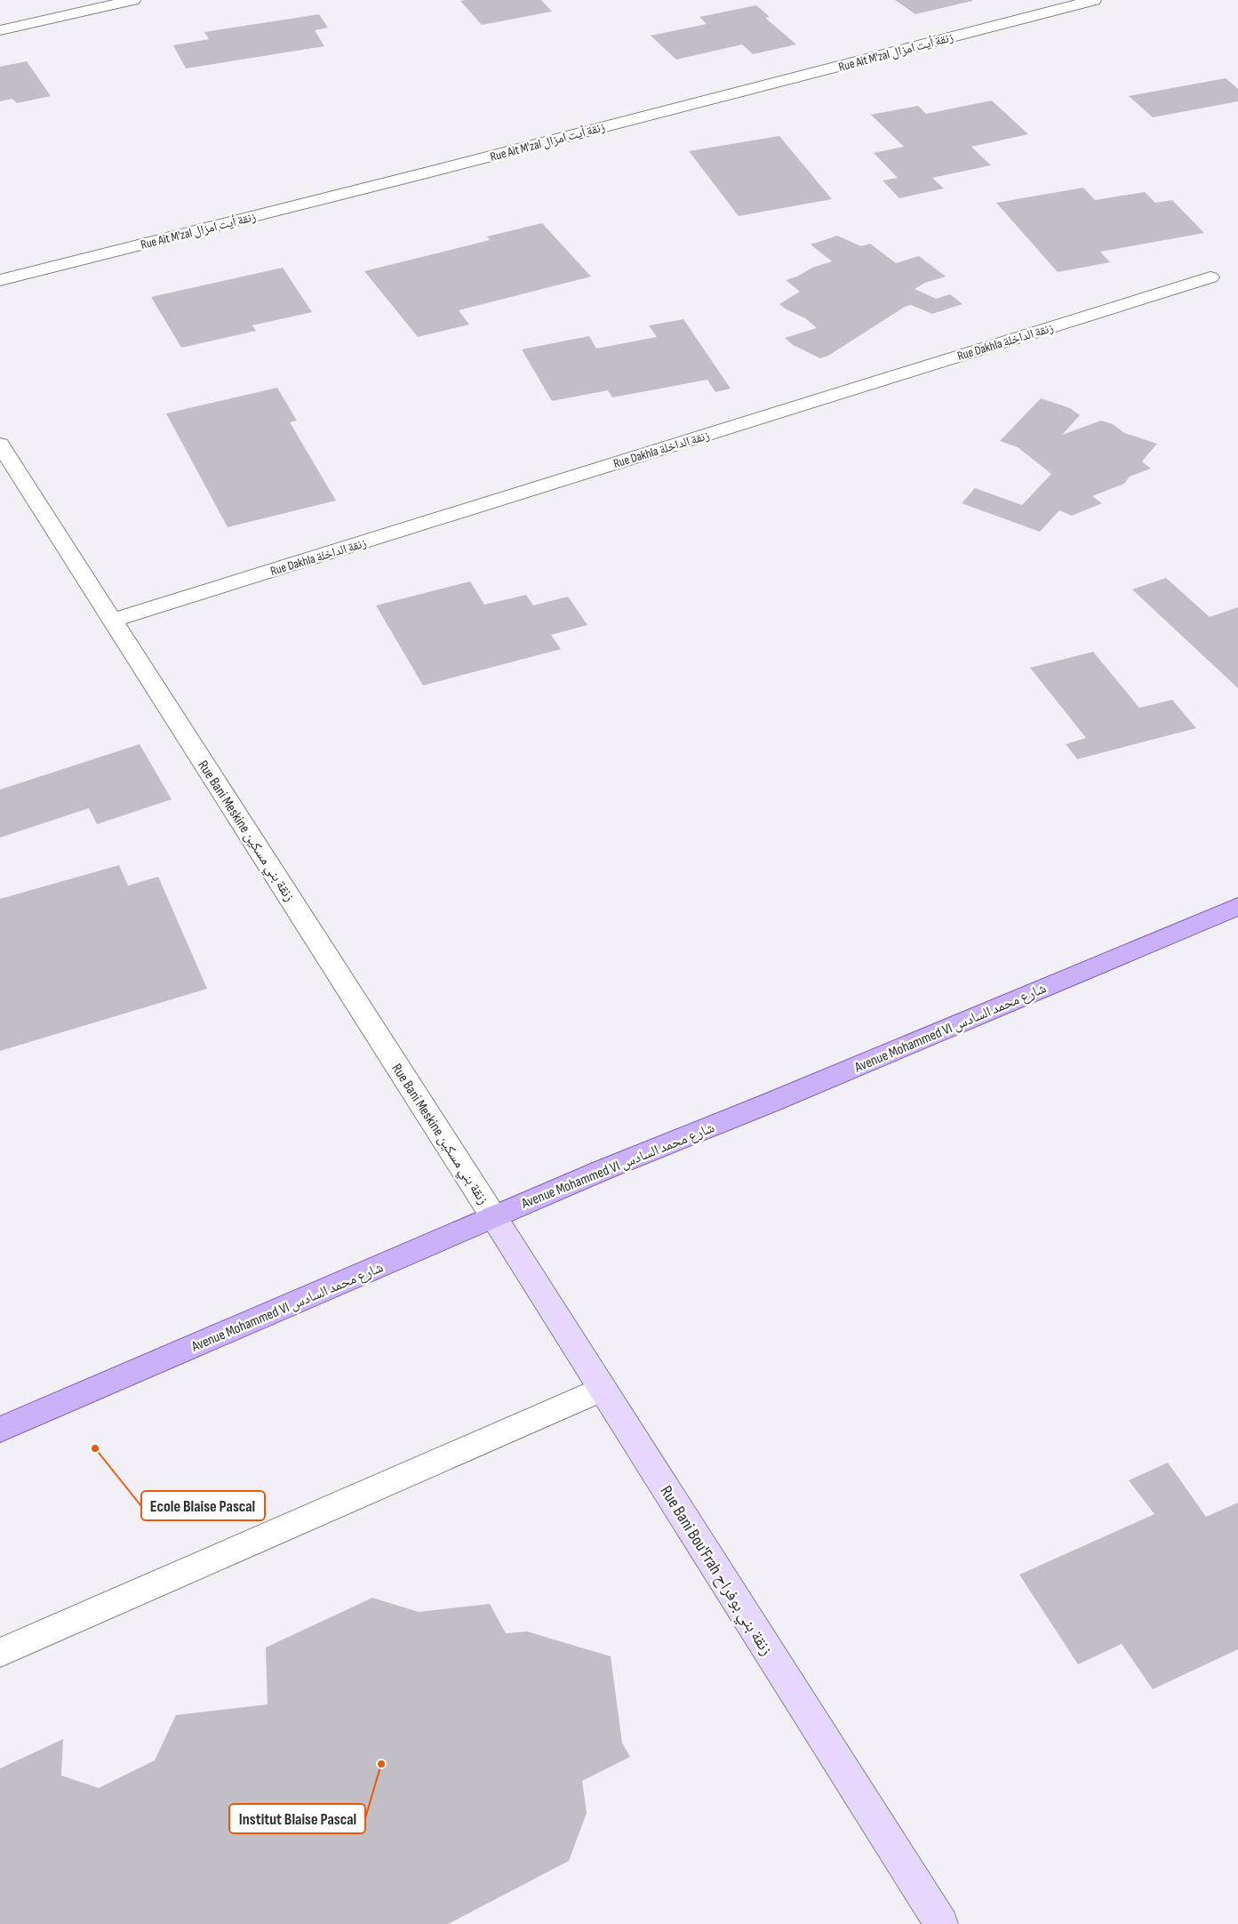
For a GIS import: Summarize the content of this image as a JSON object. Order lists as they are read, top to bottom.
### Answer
{
  "streets": {
    "main road": ["Avenue Mohammed VI شارع محمد السادس"],
    "street": [
      "Rue Ait M'zal زنقة أيت امزال",
      "Rue Dakhla زنقة الداخلة",
      "Rue Bani Meskine زنقة بني مسكين",
      "Rue Bani Bou'Frah زنقة بني بوفراح"
    ]
  },
  "crossings": [
    ["Rue Dakhla زنقة الداخلة", "Rue Bani Meskine زنقة بني مسكين"],
    ["Rue Bani Meskine زنقة بني مسكين", "Avenue Mohammed VI شارع محمد السادس"],
    ["Rue Bani Meskine زنقة بني مسكين", "Rue Bani Bou'Frah زنقة بني بوفراح"],
    ["Avenue Mohammed VI شارع محمد السادس", "Rue Bani Bou'Frah زنقة بني بوفراح"]
  ],
  "places": ["Ecole Blaise Pascal", "Institut Blaise Pascal"]
}
